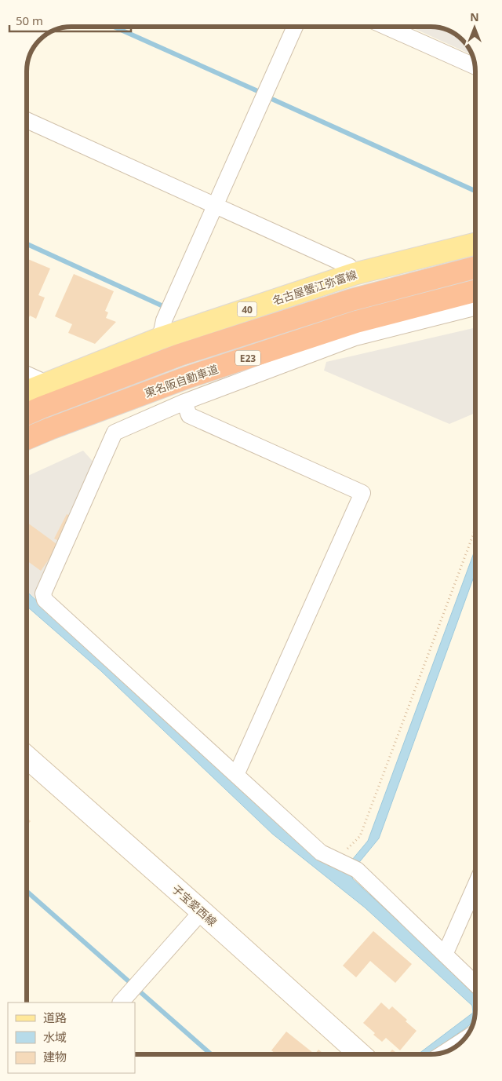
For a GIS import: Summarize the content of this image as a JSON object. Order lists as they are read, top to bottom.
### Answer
{
  "streets": {
    "highway": ["E23", "東名阪自動車道"],
    "main road": ["名古屋蟹江弥富線", "40", "子宝愛西線"]
  },
  "legend": ["道路", "水域", "建物"],
  "scale_bar": "50 m",
  "north": "top"
}
